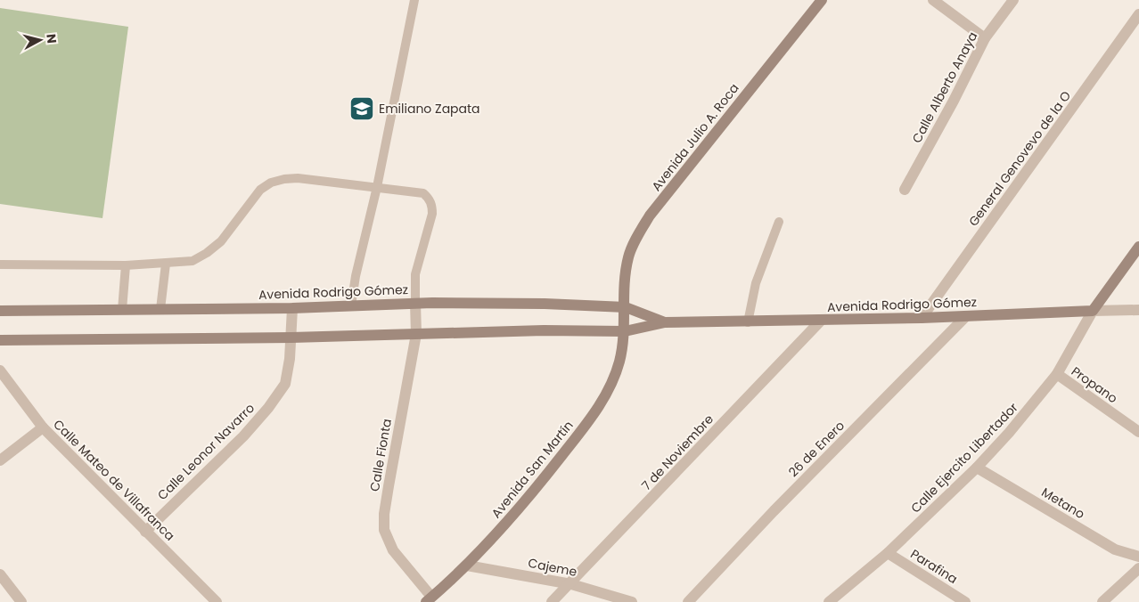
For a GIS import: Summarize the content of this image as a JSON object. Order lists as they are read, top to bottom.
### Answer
{
  "streets": {
    "street": [
      "Calle Alberto Anaya",
      "Avenida Julio A. Roca",
      "General Genovevo de la O",
      "Avenida Rodrigo Gómez",
      "Propano",
      "26 de Enero",
      "Calle Leonor Navarro",
      "7 de Noviembre",
      "Calle Fionta",
      "Calle Ejercito Libertador",
      "Avenida San Martín",
      "Calle Mateo de Villafranca",
      "Metano",
      "Parafina",
      "Cajeme"
    ]
  },
  "crossings": [
    ["Avenida Julio A. Roca", "Avenida Rodrigo Gómez"],
    ["Avenida Julio A. Roca", "Avenida San Martín"],
    ["General Genovevo de la O", "Avenida Rodrigo Gómez"],
    ["Avenida Rodrigo Gómez", "26 de Enero"],
    ["Avenida Rodrigo Gómez", "Calle Leonor Navarro"],
    ["Avenida Rodrigo Gómez", "7 de Noviembre"],
    ["Avenida Rodrigo Gómez", "Calle Fionta"],
    ["Avenida Rodrigo Gómez", "Calle Ejercito Libertador"],
    ["Avenida Rodrigo Gómez", "Avenida San Martín"],
    ["Propano", "Calle Ejercito Libertador"],
    ["Calle Leonor Navarro", "Calle Mateo de Villafranca"],
    ["7 de Noviembre", "Cajeme"],
    ["Calle Fionta", "Avenida San Martín"],
    ["Calle Ejercito Libertador", "Metano"],
    ["Calle Ejercito Libertador", "Parafina"],
    ["Avenida San Martín", "Cajeme"]
  ],
  "places": {
    "school or university": ["Emiliano Zapata"]
  },
  "north": "right"
}
